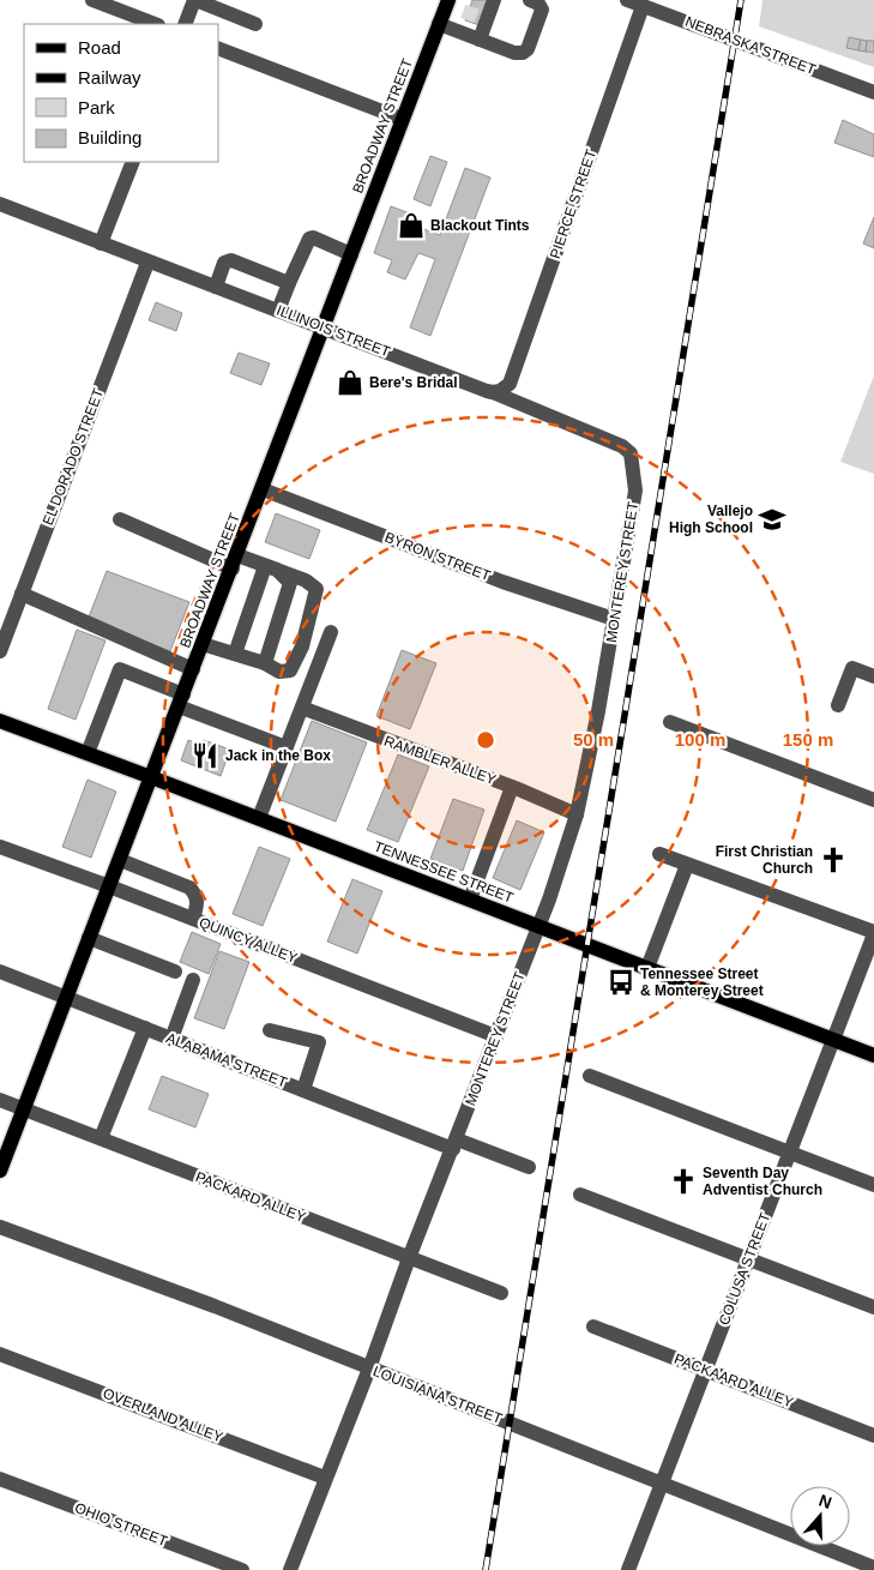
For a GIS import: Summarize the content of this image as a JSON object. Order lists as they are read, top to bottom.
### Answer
{
  "streets": {
    "main road": ["BROADWAY STREET", "TENNESSEE STREET"],
    "street": [
      "NEBRASKA STREET",
      "PIERCE STREET",
      "ILLINOIS STREET",
      "EL DORADO STREET",
      "BYRON STREET",
      "MONTEREY STREET",
      "RAMBLER ALLEY",
      "QUINCY ALLEY",
      "ALABAMA STREET",
      "PACKARD ALLEY",
      "COLUSA STREET",
      "PACKAARD ALLEY",
      "LOUISIANA STREET",
      "OVERLAND ALLEY",
      "OHIO STREET"
    ]
  },
  "crossings": [
    ["NEBRASKA STREET", "PIERCE STREET"],
    ["BROADWAY STREET", "ILLINOIS STREET"],
    ["BROADWAY STREET", "BYRON STREET"],
    ["BROADWAY STREET", "TENNESSEE STREET"],
    ["BROADWAY STREET", "QUINCY ALLEY"],
    ["BROADWAY STREET", "ALABAMA STREET"],
    ["BROADWAY STREET", "PACKARD ALLEY"],
    ["PIERCE STREET", "ILLINOIS STREET"],
    ["ILLINOIS STREET", "EL DORADO STREET"],
    ["ILLINOIS STREET", "MONTEREY STREET"],
    ["BYRON STREET", "MONTEREY STREET"],
    ["MONTEREY STREET", "RAMBLER ALLEY"],
    ["MONTEREY STREET", "TENNESSEE STREET"],
    ["MONTEREY STREET", "QUINCY ALLEY"],
    ["MONTEREY STREET", "ALABAMA STREET"],
    ["MONTEREY STREET", "PACKARD ALLEY"],
    ["MONTEREY STREET", "LOUISIANA STREET"],
    ["MONTEREY STREET", "OVERLAND ALLEY"],
    ["TENNESSEE STREET", "COLUSA STREET"],
    ["COLUSA STREET", "PACKAARD ALLEY"],
    ["COLUSA STREET", "LOUISIANA STREET"]
  ],
  "places": {
    "shop": ["Blackout Tints", "Bere's Bridal"],
    "school or university": ["Vallejo High School"],
    "restaurant": ["Jack in the Box"],
    "church": ["First Christian Church", "Seventh Day Adventist Church"],
    "bus stop": ["Tennessee Street & Monterey Street"]
  },
  "legend": [
    "Road",
    "Railway",
    "Park",
    "Building"
  ],
  "north": "top",
  "rings": ["50 m", "100 m", "150 m"]
}
